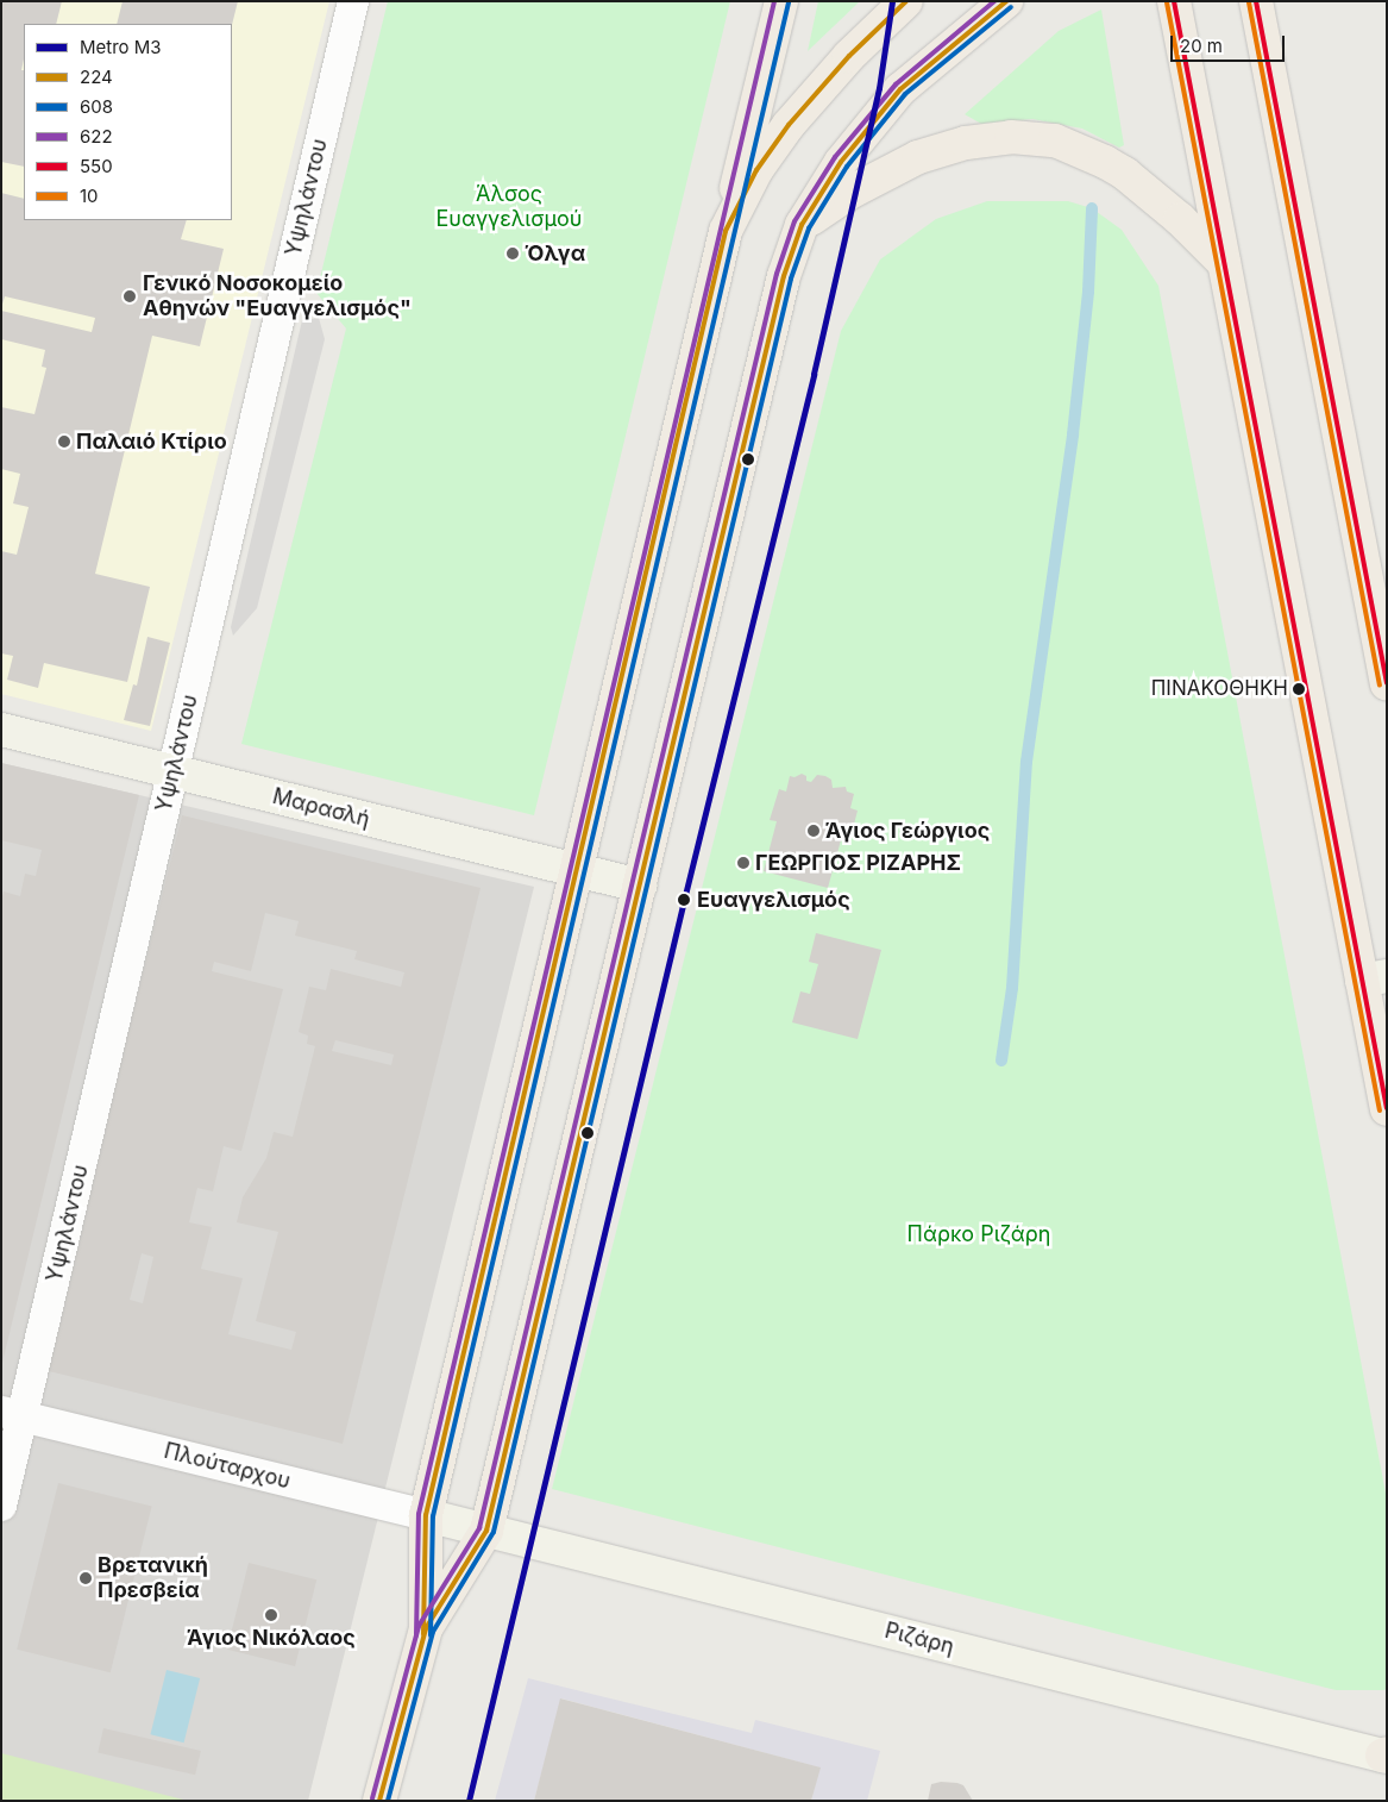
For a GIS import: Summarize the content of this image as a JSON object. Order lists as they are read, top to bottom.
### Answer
{
  "streets": {
    "street": [
      "Υψηλάντου",
      "Μαρασλή",
      "Πλούταρχου",
      "Ριζάρη"
    ]
  },
  "crossings": [
    ["Υψηλάντου", "Μαρασλή"],
    ["Υψηλάντου", "Πλούταρχου"],
    ["Πλούταρχου", "Ριζάρη"]
  ],
  "parks": ["Άλσος Ευαγγελισμού", "Πάρκο Ριζάρη"],
  "places": [
    "Όλγα",
    "Γενικό Νοσοκομείο Αθηνών \"Ευαγγελισμός\"",
    "Παλαιό Κτίριο",
    "ΠΙΝΑΚΟΘΗΚΗ",
    "Άγιος Γεώργιος",
    "ΓΕΩΡΓΙΟΣ ΡΙΖΑΡΗΣ",
    "Ευαγγελισμός",
    "Βρετανική Πρεσβεία",
    "Άγιος Νικόλαος"
  ],
  "lines": [
    "metro line Μ3",
    "transit line 224",
    "transit line 622",
    "transit line 550",
    "transit line 608",
    "transit line 10"
  ],
  "legend": [
    "Metro Μ3",
    "224",
    "608",
    "622",
    "550",
    "10"
  ],
  "scale_bar": "20 m"
}
